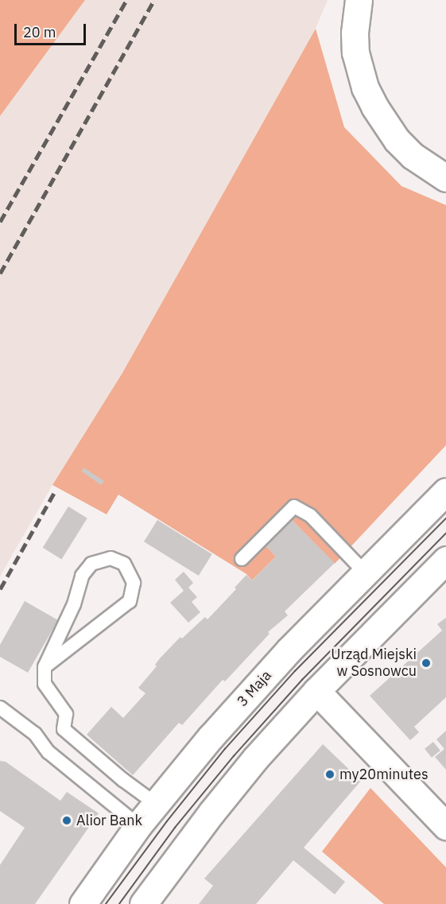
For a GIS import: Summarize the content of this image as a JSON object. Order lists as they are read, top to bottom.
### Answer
{
  "streets": {
    "main road": ["3 Maja"]
  },
  "places": ["Urząd Miejski w Sosnowcu", "my20minutes", "Alior Bank"],
  "scale_bar": "20 m"
}
